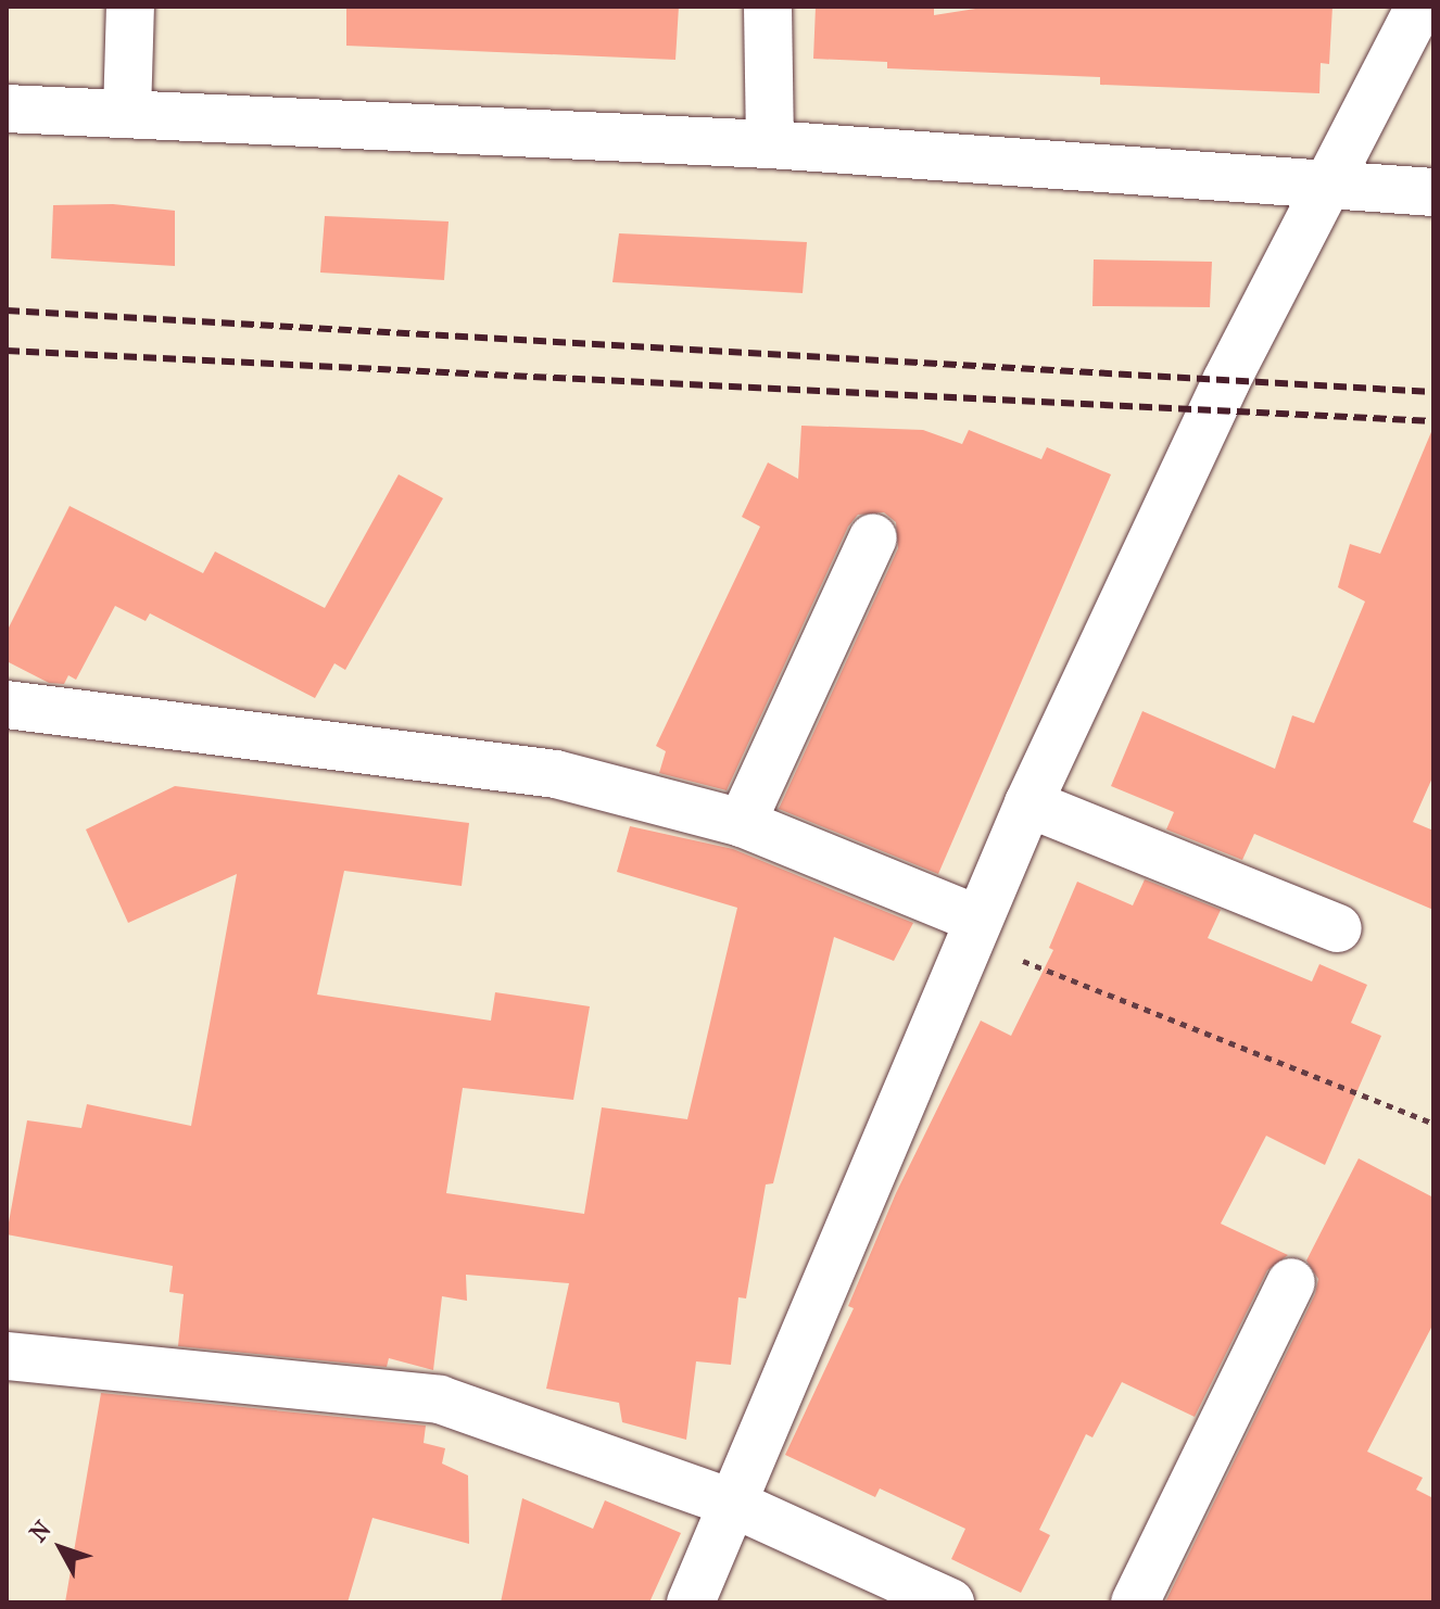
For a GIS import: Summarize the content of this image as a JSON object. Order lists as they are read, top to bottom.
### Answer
{
  "north": "top left"
}
